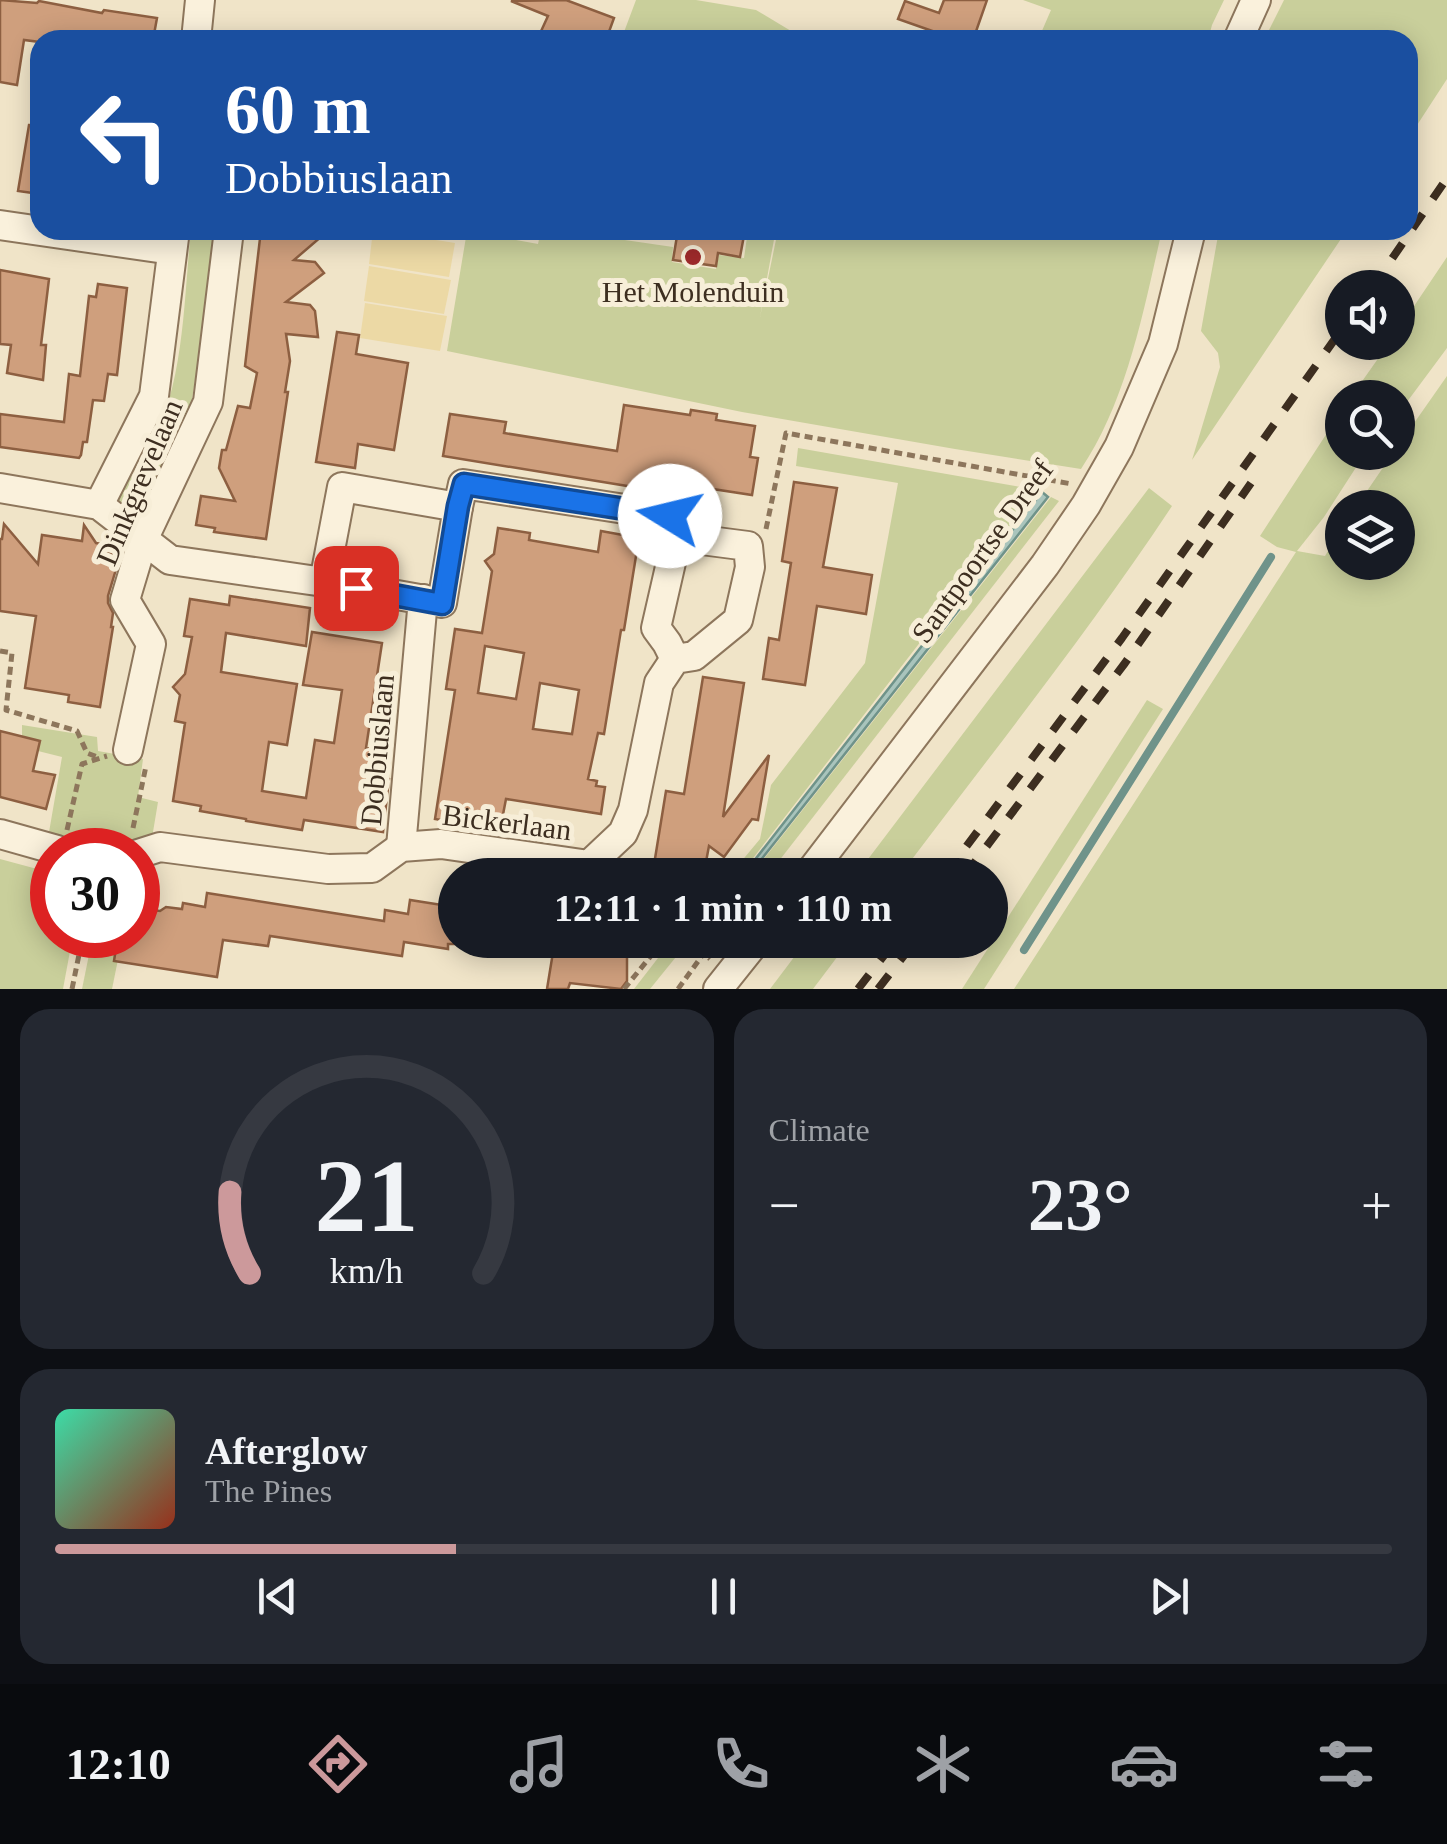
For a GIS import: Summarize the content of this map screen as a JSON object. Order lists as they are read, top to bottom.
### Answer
{
  "streets": {
    "street": [
      "Dinkgrevelaan",
      "Santpoortse Dreef",
      "Dobbiuslaan",
      "Bickerlaan"
    ]
  },
  "crossings": [
    ["Dobbiuslaan", "Bickerlaan"]
  ],
  "places": ["Het Molenduin"],
  "page": {
    "turn": ["60 m", "Dobbiuslaan"],
    "limit": "30",
    "trip": "12:11 · 1 min · 110 m",
    "tile": "Climate",
    "heat": ["−", "23°", "+"],
    "song": ["Afterglow", "The Pines"],
    "tabs": "12:10",
    "gauge": ["21", "km/h"]
  }
}
